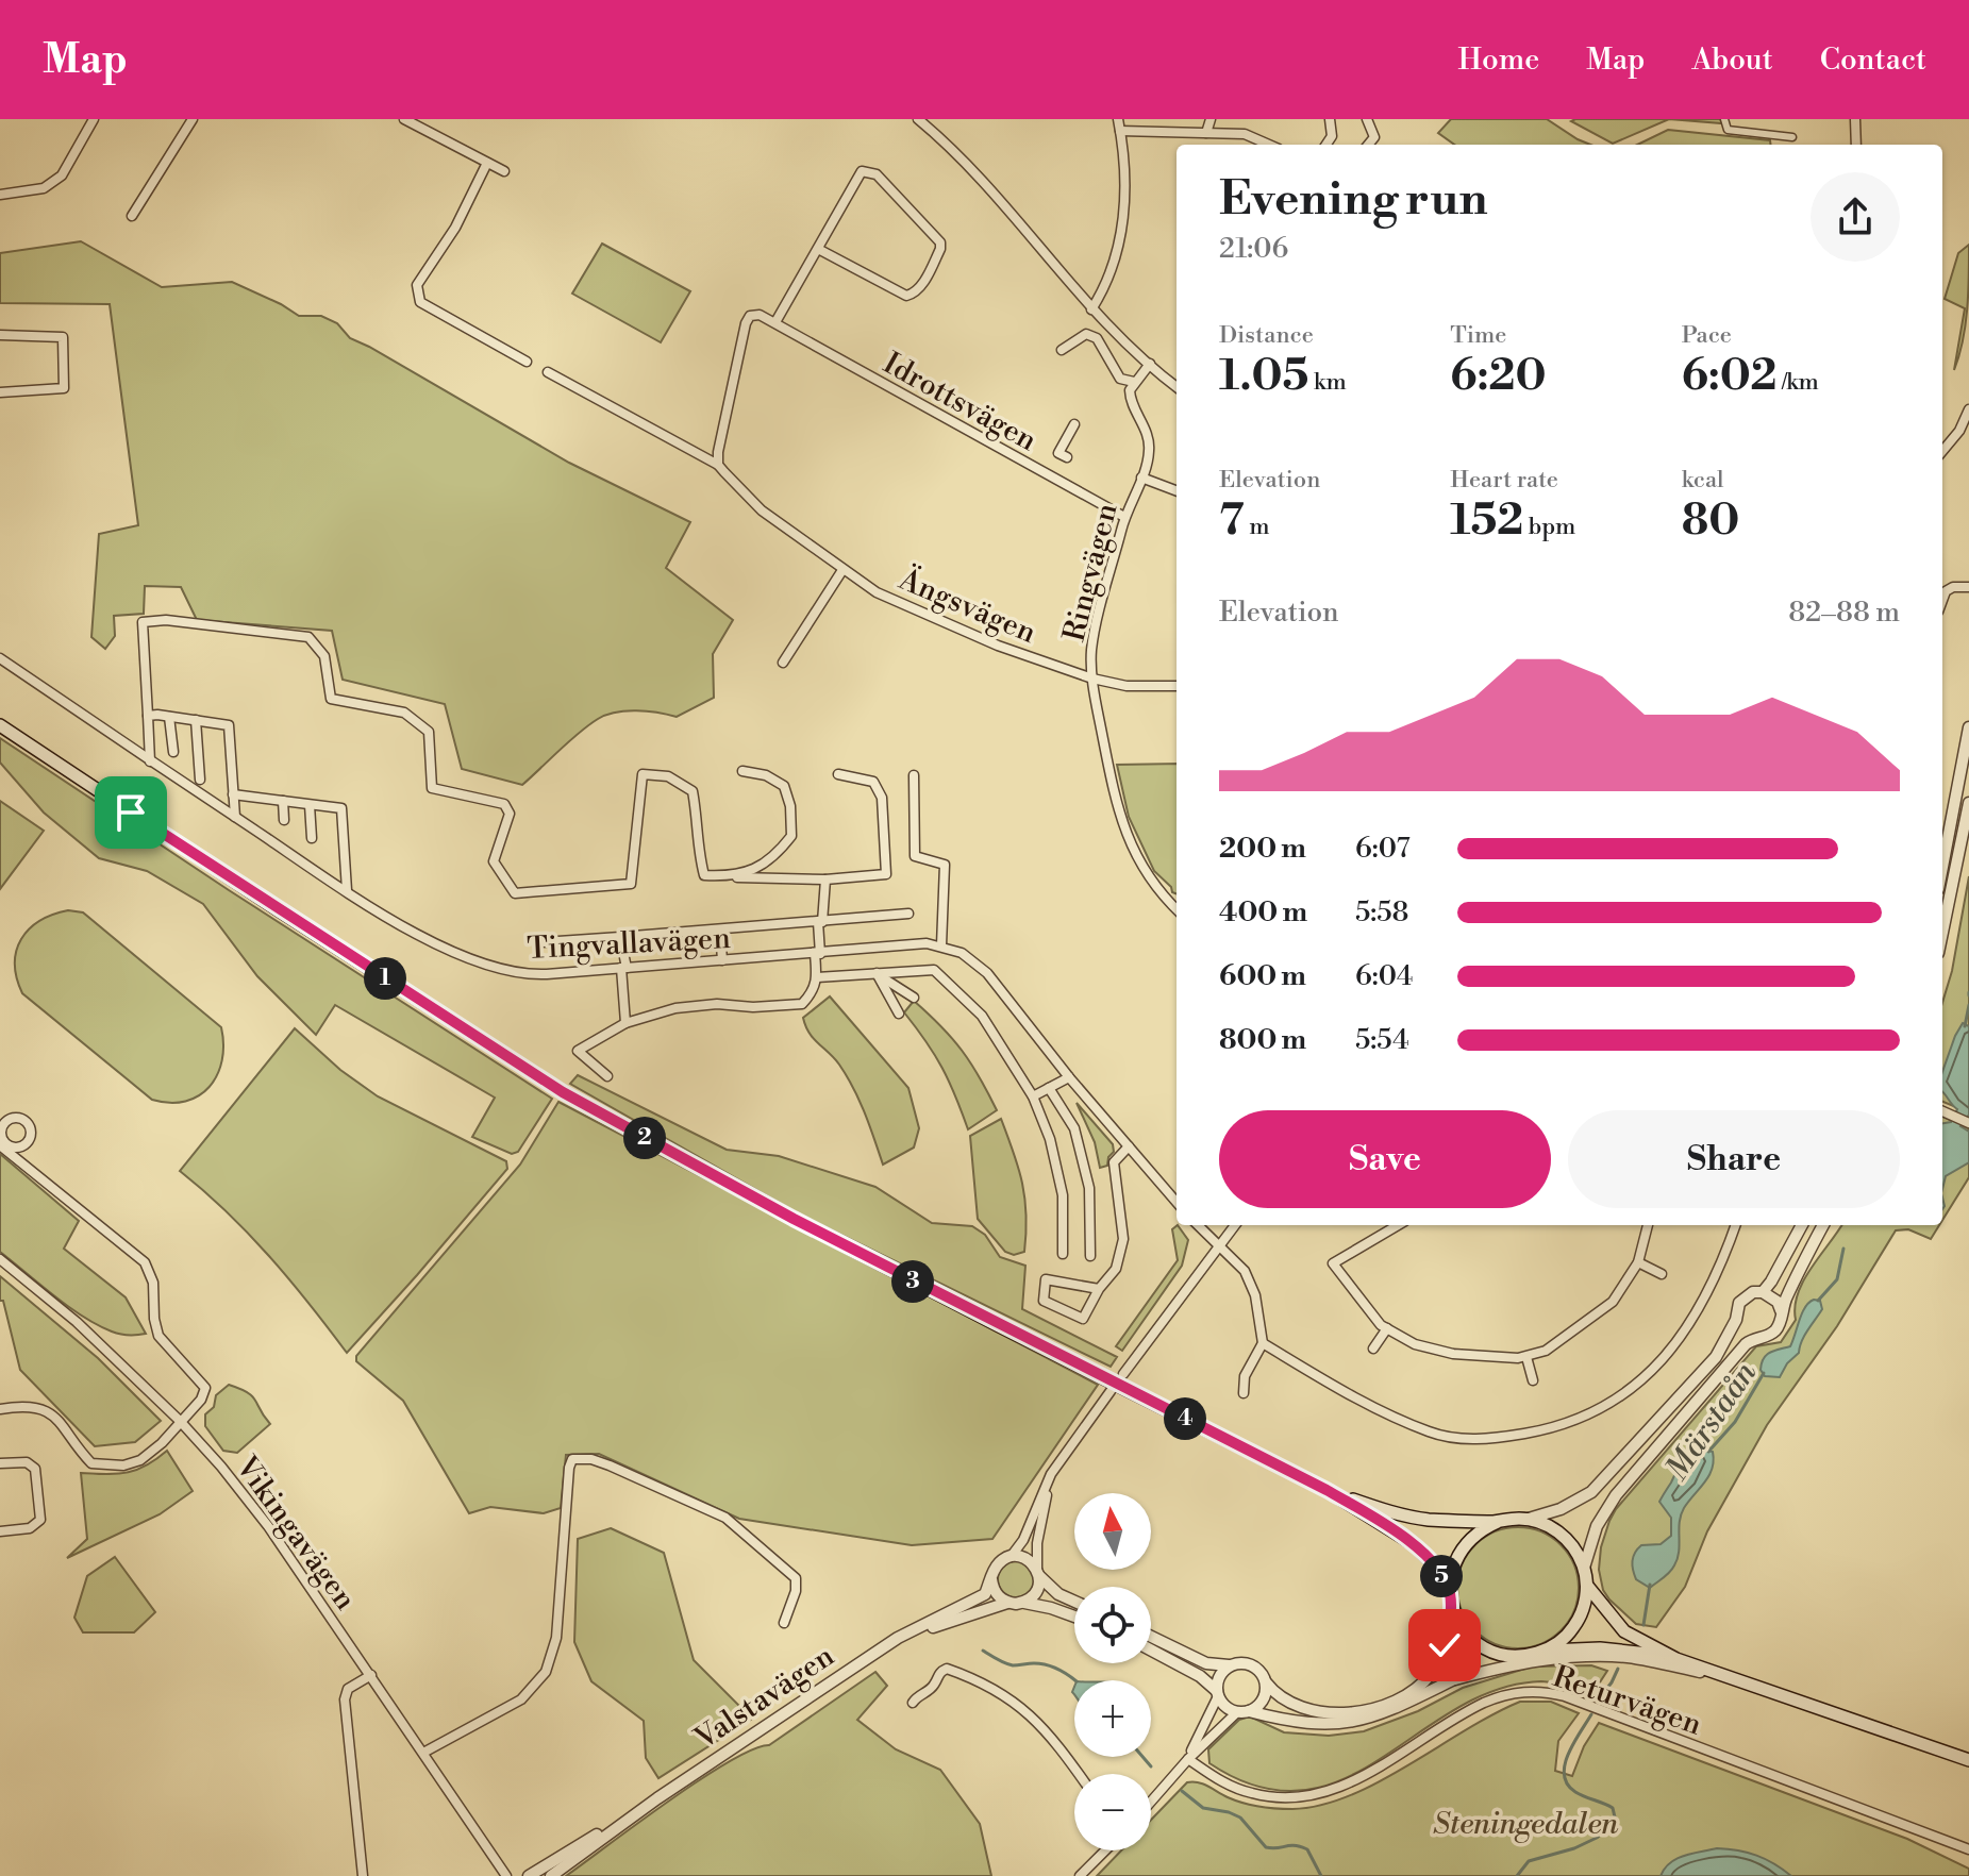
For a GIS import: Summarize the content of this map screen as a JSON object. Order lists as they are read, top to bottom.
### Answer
{
  "streets": {
    "street": [
      "Idrottsvägen",
      "Ringvägen",
      "Ängsvägen",
      "Tingvallavägen",
      "Vikingavägen",
      "Valstavägen",
      "Returvägen"
    ]
  },
  "crossings": [
    ["Idrottsvägen", "Ringvägen"],
    ["Ringvägen", "Ängsvägen"]
  ],
  "water": ["Märstaån"],
  "parks": ["Steningedalen"],
  "north": "top",
  "page": {
    "header": "Map",
    "nav": [
      "Home",
      "Map",
      "About",
      "Contact"
    ],
    "heading": ["Evening run", "21:06"],
    "stats": [
      ["Distance", "1.05 km"],
      ["Time", "6:20"],
      ["Pace", "6:02 /km"],
      ["Elevation", "7 m"],
      ["Heart rate", "152 bpm"],
      ["kcal", "80"]
    ],
    "chart": ["Elevation", "82–88 m"],
    "list": [
      {
        "name": "200 m",
        "note": "6:07"
      },
      {
        "name": "400 m",
        "note": "5:58"
      },
      {
        "name": "600 m",
        "note": "6:04"
      },
      {
        "name": "800 m",
        "note": "5:54"
      }
    ],
    "pins": [
      "1",
      "2",
      "3",
      "4",
      "5"
    ],
    "buttons": ["Save", "Share"],
    "map_buttons": ["+", "−"]
  }
}
